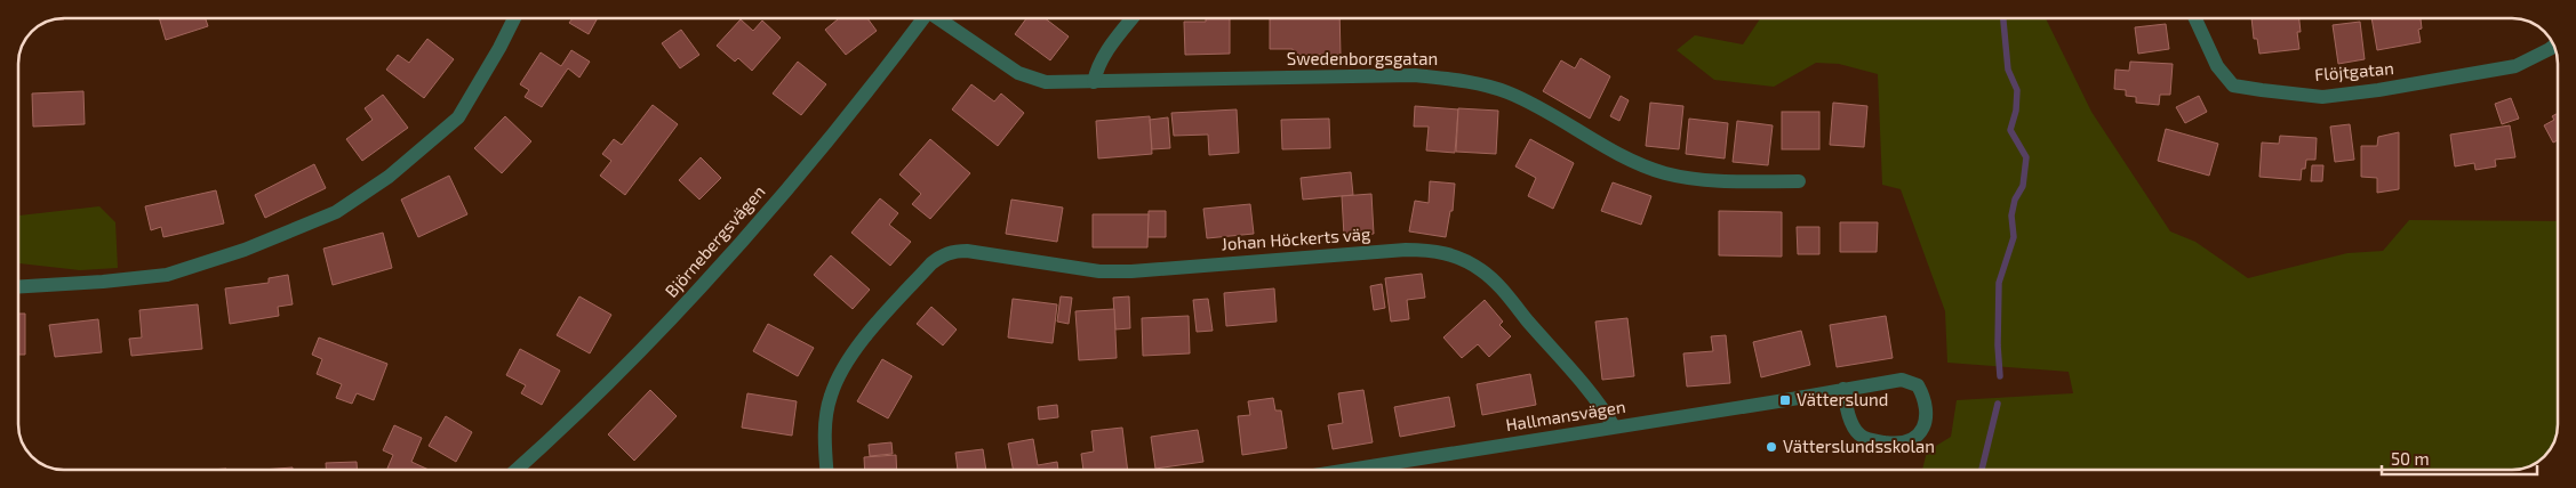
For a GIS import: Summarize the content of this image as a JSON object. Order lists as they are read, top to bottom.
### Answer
{
  "streets": {
    "street": [
      "Swedenborgsgatan",
      "Flöjtgatan",
      "Johan Höckerts väg",
      "Björnebergsvägen",
      "Hallmansvägen"
    ]
  },
  "crossings": [
    ["Johan Höckerts väg", "Hallmansvägen"]
  ],
  "places": {
    "transit": ["Vätterslund"],
    "other": ["Vätterslundsskolan"]
  },
  "scale_bar": "50 m"
}
